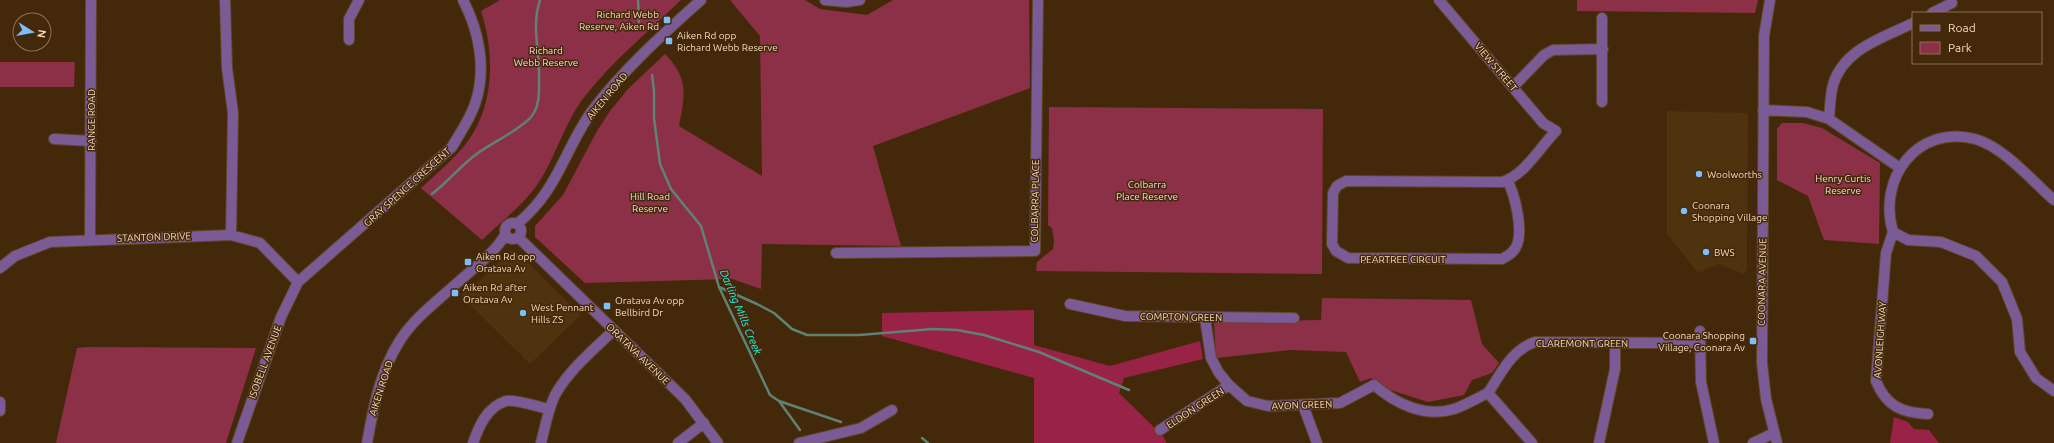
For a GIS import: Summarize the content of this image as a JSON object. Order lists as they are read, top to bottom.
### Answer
{
  "streets": {
    "street": [
      "VIEW STREET",
      "AIKEN ROAD",
      "RANGE ROAD",
      "GRAY SPENCE CRESCENT",
      "COLBARRA PLACE",
      "STANTON DRIVE",
      "PEARTREE CIRCUIT",
      "COONARA AVENUE",
      "COMPTON GREEN",
      "AVONLEIGH WAY",
      "CLAREMONT GREEN",
      "ORATAVA AVENUE",
      "ISOBELL AVENUE",
      "AVON GREEN",
      "ELDON GREEN"
    ]
  },
  "crossings": [
    ["VIEW STREET", "PEARTREE CIRCUIT"],
    ["AIKEN ROAD", "ORATAVA AVENUE"],
    ["RANGE ROAD", "STANTON DRIVE"],
    ["GRAY SPENCE CRESCENT", "STANTON DRIVE"],
    ["GRAY SPENCE CRESCENT", "ISOBELL AVENUE"],
    ["STANTON DRIVE", "ISOBELL AVENUE"],
    ["COMPTON GREEN", "AVON GREEN"],
    ["CLAREMONT GREEN", "AVON GREEN"],
    ["AVON GREEN", "ELDON GREEN"]
  ],
  "water": ["Darling Mills Creek"],
  "parks": [
    "Richard Webb Reserve",
    "Henry Curtis Reserve",
    "Colbarra Place Reserve",
    "Hill Road Reserve"
  ],
  "places": {
    "transit": [
      "Richard Webb Reserve, Aiken Rd",
      "Aiken Rd opp Richard Webb Reserve",
      "Aiken Rd opp Oratava Av",
      "Aiken Rd after Oratava Av",
      "Oratava Av opp Bellbird Dr",
      "Coonara Shopping Village, Coonara Av"
    ],
    "other": [
      "Woolworths",
      "Coonara Shopping Village",
      "BWS",
      "West Pennant Hills ZS"
    ]
  },
  "legend": ["Road", "Park"],
  "north": "right"
}
